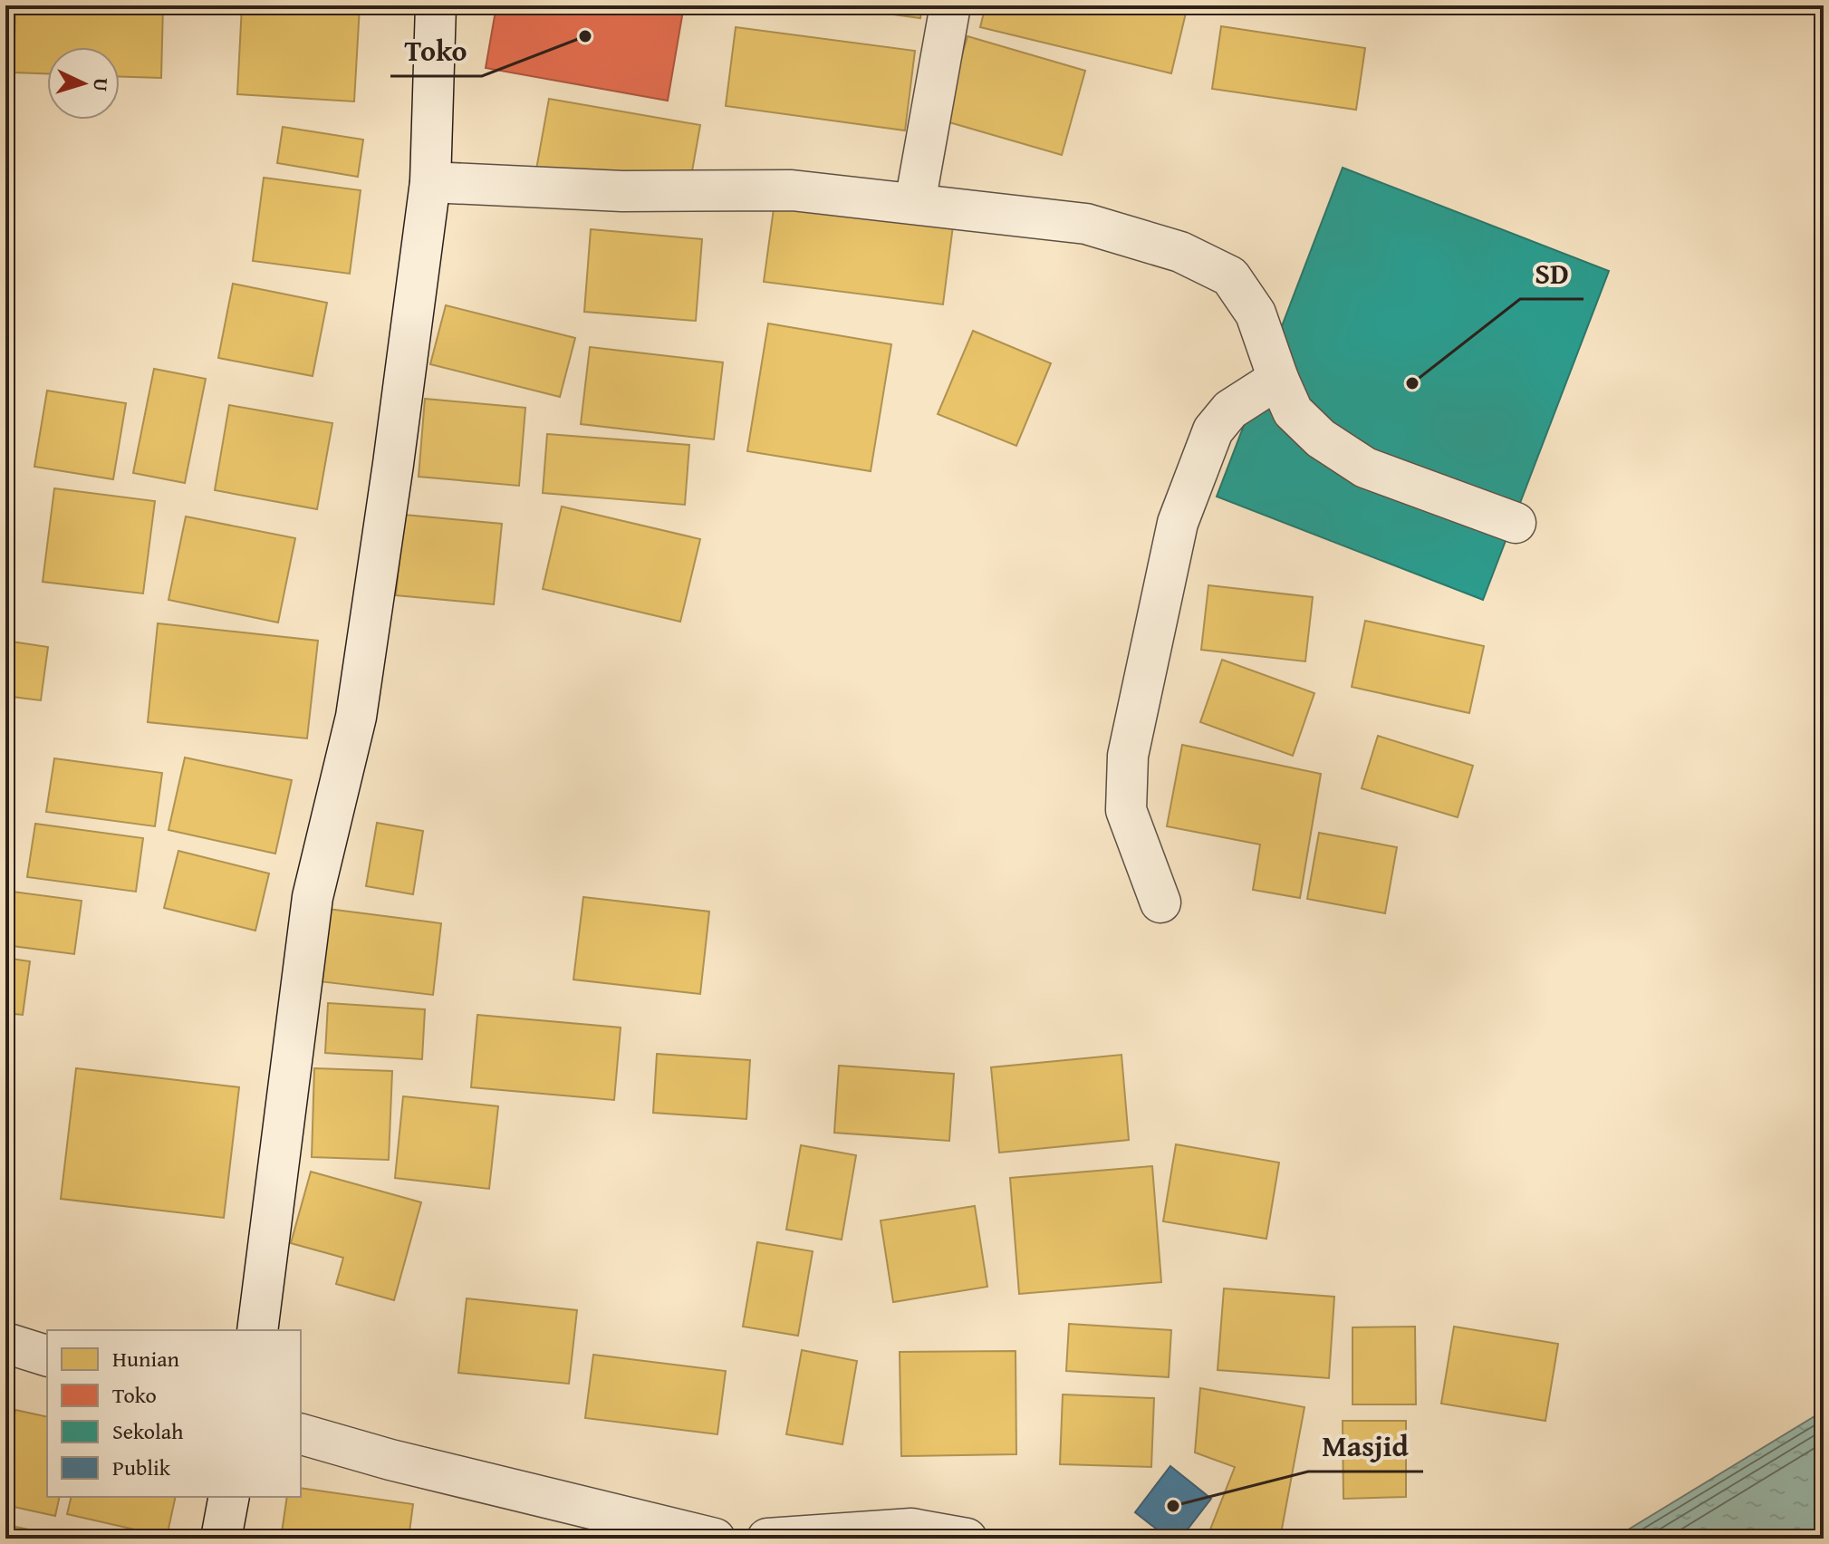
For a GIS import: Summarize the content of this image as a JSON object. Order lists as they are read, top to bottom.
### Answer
{
  "places": ["Toko", "SD", "Masjid"],
  "legend": [
    "Hunian",
    "Toko",
    "Sekolah",
    "Publik"
  ],
  "north": "right"
}
